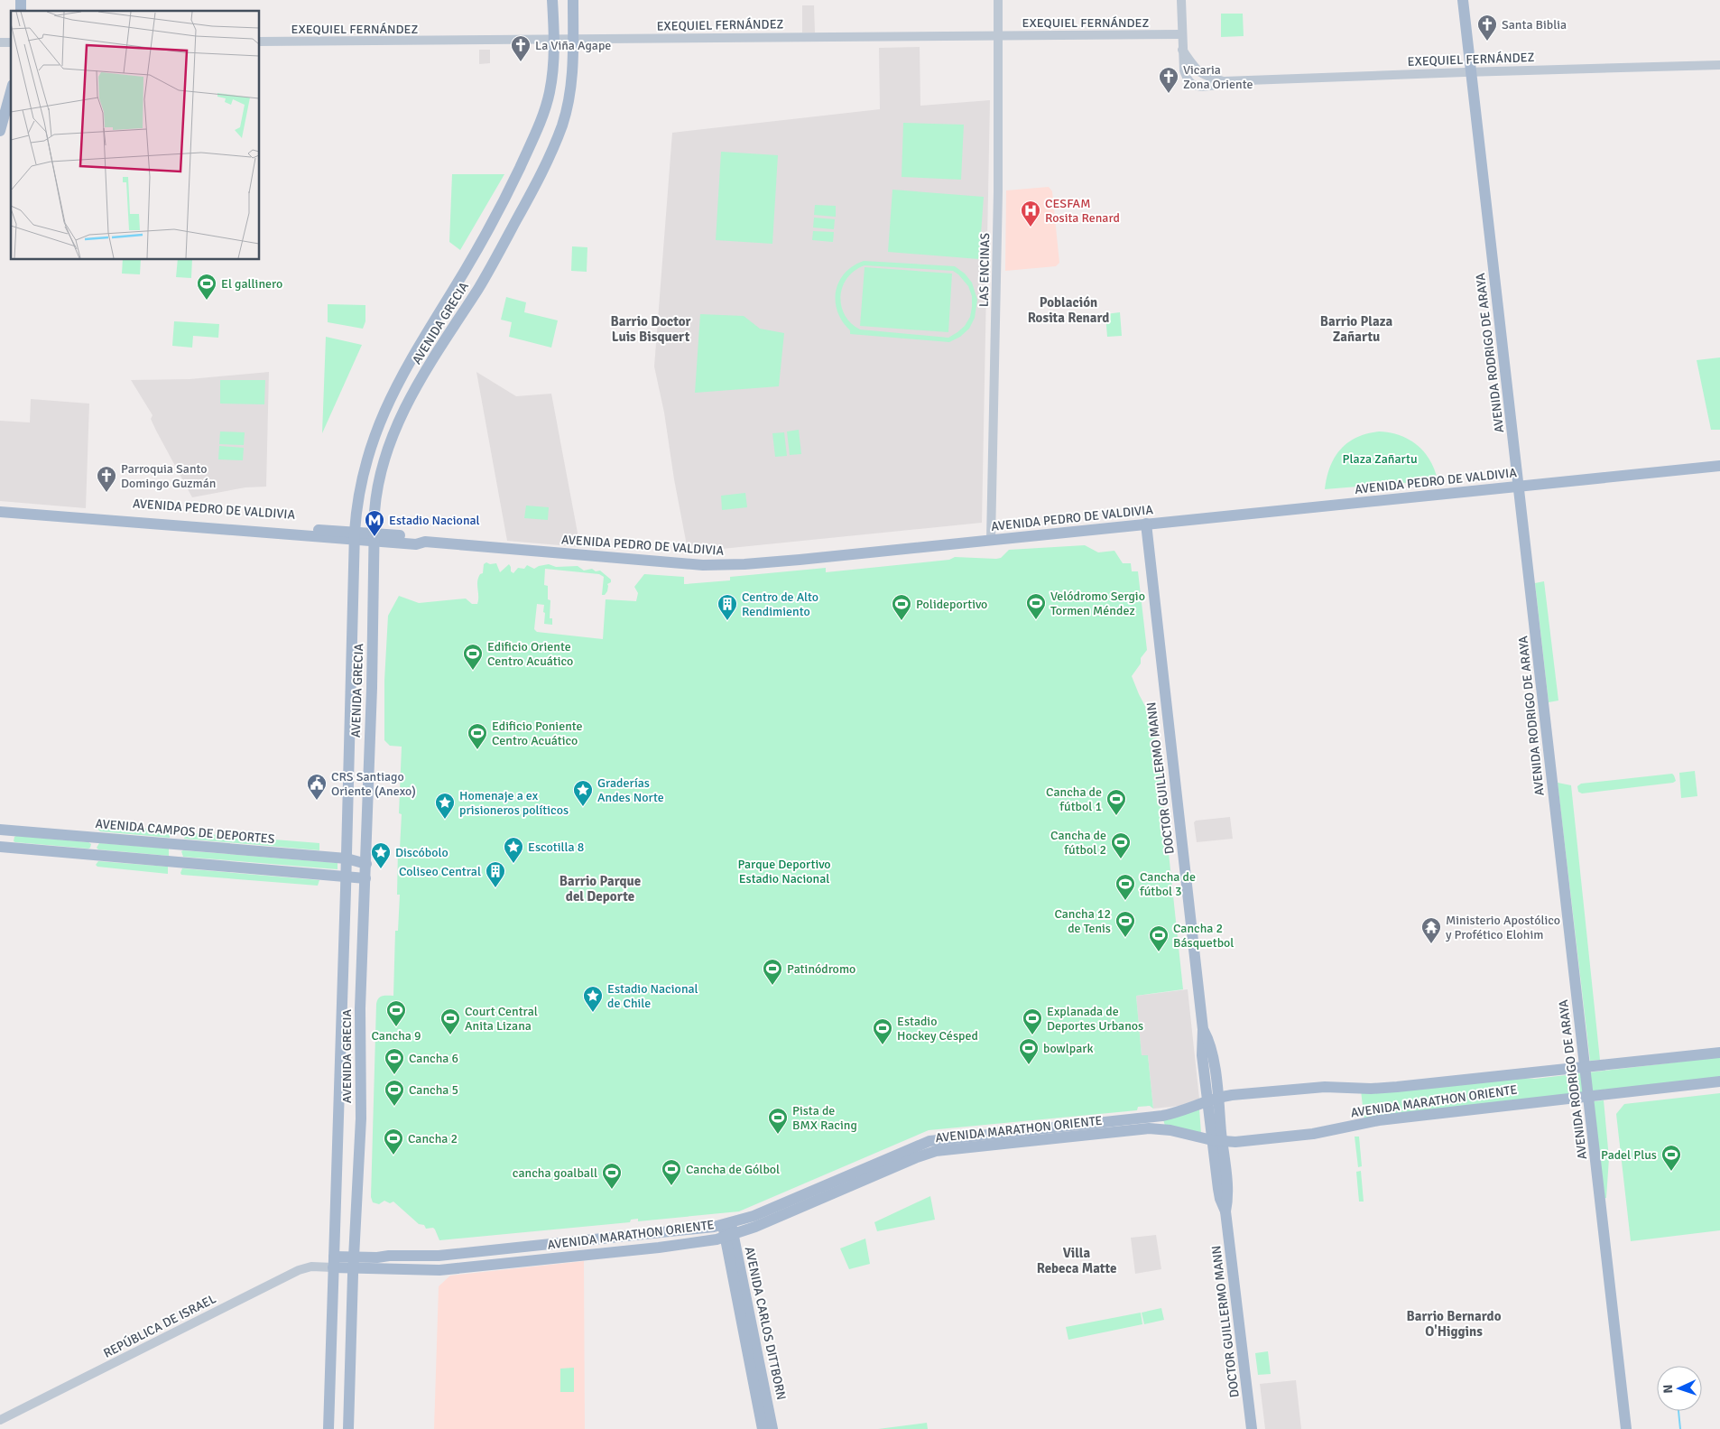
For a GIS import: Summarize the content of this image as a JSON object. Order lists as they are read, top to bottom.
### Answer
{
  "streets": {
    "main road": [
      "AVENIDA GRECIA",
      "AVENIDA RODRIGO DE ARAYA",
      "AVENIDA PEDRO DE VALDIVIA",
      "DOCTOR GUILLERMO MANN",
      "AVENIDA CAMPOS DE DEPORTES",
      "AVENIDA MARATHON ORIENTE",
      "AVENIDA CARLOS DITTBORN"
    ],
    "street": ["EXEQUIEL FERNÁNDEZ", "LAS ENCINAS", "REPÚBLICA DE ISRAEL"]
  },
  "crossings": [
    ["EXEQUIEL FERNÁNDEZ", "LAS ENCINAS"],
    ["EXEQUIEL FERNÁNDEZ", "AVENIDA GRECIA"],
    ["EXEQUIEL FERNÁNDEZ", "AVENIDA RODRIGO DE ARAYA"],
    ["LAS ENCINAS", "AVENIDA PEDRO DE VALDIVIA"],
    ["AVENIDA GRECIA", "AVENIDA PEDRO DE VALDIVIA"],
    ["AVENIDA GRECIA", "AVENIDA CAMPOS DE DEPORTES"],
    ["AVENIDA GRECIA", "AVENIDA MARATHON ORIENTE"],
    ["AVENIDA GRECIA", "REPÚBLICA DE ISRAEL"],
    ["AVENIDA RODRIGO DE ARAYA", "AVENIDA PEDRO DE VALDIVIA"],
    ["AVENIDA RODRIGO DE ARAYA", "AVENIDA MARATHON ORIENTE"],
    ["AVENIDA PEDRO DE VALDIVIA", "DOCTOR GUILLERMO MANN"],
    ["DOCTOR GUILLERMO MANN", "AVENIDA MARATHON ORIENTE"],
    ["AVENIDA MARATHON ORIENTE", "AVENIDA CARLOS DITTBORN"],
    ["AVENIDA MARATHON ORIENTE", "REPÚBLICA DE ISRAEL"]
  ],
  "districts": [
    "Población Rosita Renard",
    "Barrio Doctor Luis Bisquert",
    "Barrio Plaza Zañartu",
    "Barrio Parque del Deporte",
    "Villa Rebeca Matte",
    "Barrio Bernardo O'Higgins"
  ],
  "parks": ["Plaza Zañartu", "Parque Deportivo Estadio Nacional"],
  "places": {
    "church": [
      "Santa Biblia",
      "La Viña Agape",
      "Vicaria Zona Oriente",
      "Parroquia Santo Domingo Guzmán"
    ],
    "hospital": ["CESFAM Rosita Renard"],
    "sports": [
      "El gallinero",
      "Velódromo Sergio Tormen Méndez",
      "Polideportivo",
      "Edificio Oriente Centro Acuático",
      "Edificio Poniente Centro Acuático",
      "Cancha de fútbol 1",
      "Cancha de fútbol 2",
      "Cancha de fútbol 3",
      "Cancha 12 de Tenis",
      "Cancha 2 Básquetbol",
      "Patinódromo",
      "Cancha 9",
      "Court Central Anita Lizana",
      "Explanada de Deportes Urbanos",
      "Estadio Hockey Césped",
      "bowlpark",
      "Cancha 6",
      "Cancha 5",
      "Pista de BMX Racing",
      "Cancha 2",
      "Padel Plus",
      "Cancha de Gólbol",
      "cancha goalball"
    ],
    "metro station": ["Estadio Nacional"],
    "building": ["Centro de Alto Rendimiento", "Coliseo Central"],
    "public building": ["CRS Santiago Oriente (Anexo)"],
    "place": [
      "Graderías Andes Norte",
      "Homenaje a ex prisioneros políticos",
      "Escotilla 8",
      "Discóbolo",
      "Estadio Nacional de Chile"
    ],
    "temple": ["Ministerio Apostólico y Profético Elohim"]
  },
  "north": "left"
}
